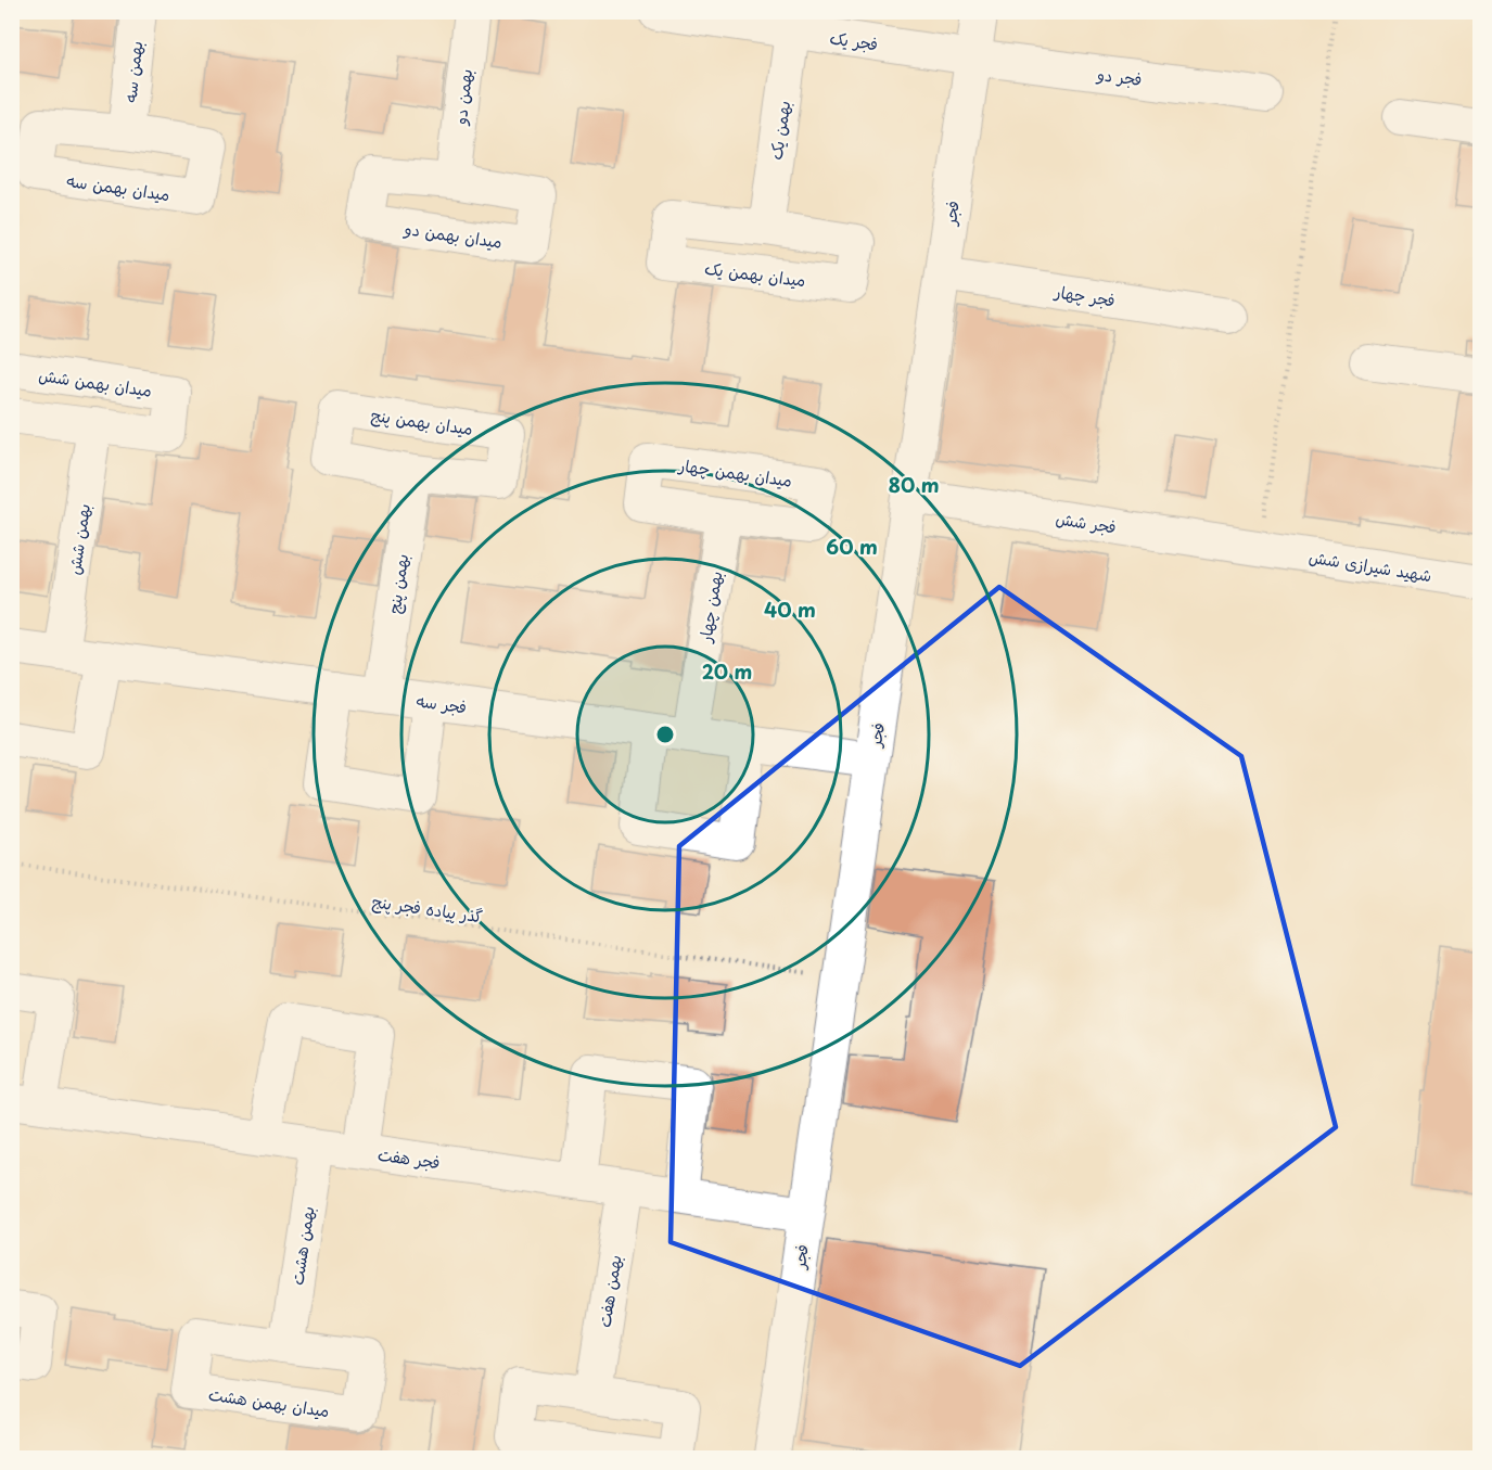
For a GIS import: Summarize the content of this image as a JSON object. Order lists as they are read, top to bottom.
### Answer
{
  "streets": {
    "street": [
      "فجر یک",
      "بهمن سه",
      "فجر دو",
      "بهمن دو",
      "بهمن یک",
      "میدان بهمن سه",
      "فجر",
      "میدان بهمن دو",
      "میدان بهمن یک",
      "فجر چهار",
      "میدان بهمن شش",
      "میدان بهمن پنج",
      "میدان بهمن چهار",
      "فجر شش",
      "بهمن شش",
      "شهید شیرازی شش",
      "بهمن پنج",
      "بهمن چهار",
      "فجر سه",
      "فجر هفت",
      "بهمن هشت",
      "بهمن هفت",
      "میدان بهمن هشت"
    ],
    "path": ["گذر پیاده فجر پنج"]
  },
  "crossings": [
    ["فجر یک", "فجر دو"],
    ["فجر یک", "بهمن یک"],
    ["فجر یک", "فجر"],
    ["بهمن سه", "میدان بهمن سه"],
    ["فجر دو", "فجر"],
    ["بهمن دو", "میدان بهمن دو"],
    ["بهمن یک", "میدان بهمن یک"],
    ["فجر", "فجر چهار"],
    ["فجر", "فجر شش"],
    ["فجر", "فجر سه"],
    ["فجر", "گذر پیاده فجر پنج"],
    ["فجر", "فجر هفت"],
    ["میدان بهمن شش", "بهمن شش"],
    ["میدان بهمن پنج", "بهمن پنج"],
    ["میدان بهمن چهار", "بهمن چهار"],
    ["فجر شش", "شهید شیرازی شش"],
    ["بهمن شش", "فجر سه"],
    ["بهمن پنج", "فجر سه"],
    ["بهمن چهار", "فجر سه"],
    ["فجر هفت", "بهمن هشت"],
    ["فجر هفت", "بهمن هفت"],
    ["بهمن هشت", "میدان بهمن هشت"]
  ],
  "rings": [
    "80 m",
    "60 m",
    "40 m",
    "20 m"
  ]
}
